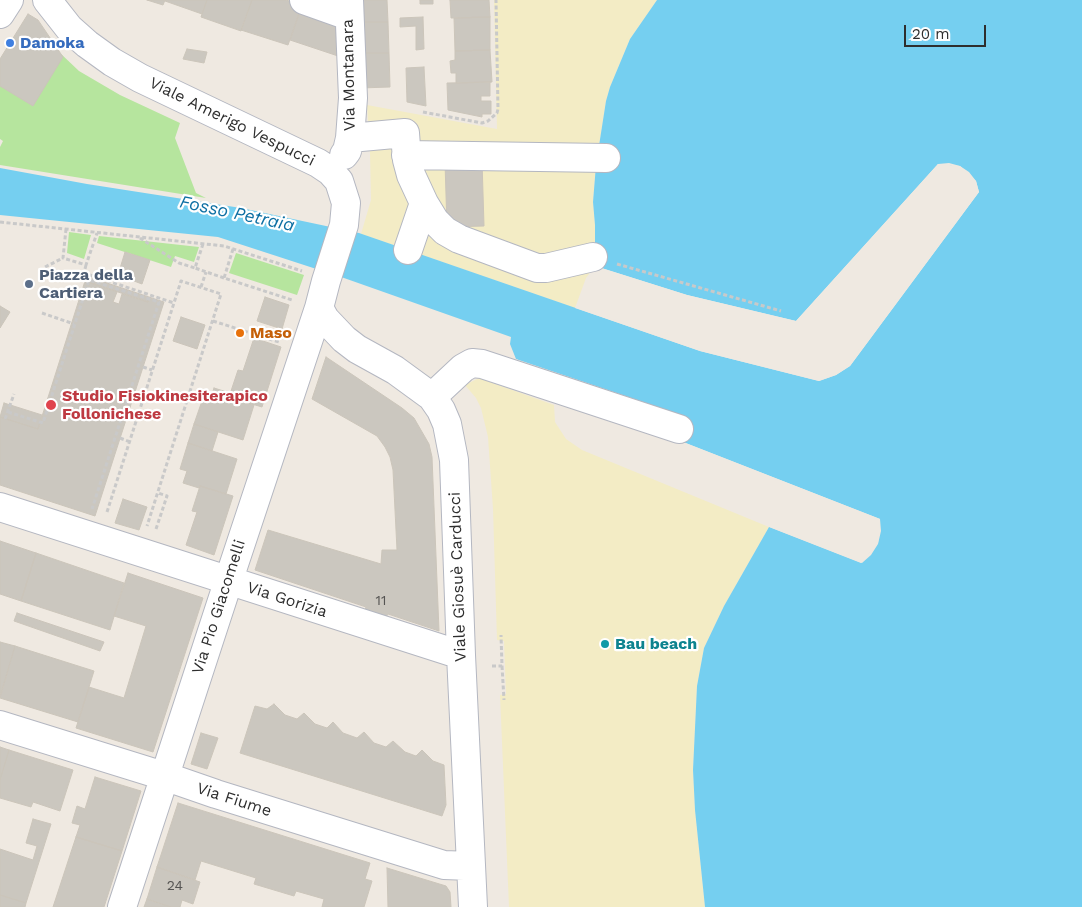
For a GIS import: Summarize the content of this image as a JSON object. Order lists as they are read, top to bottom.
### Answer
{
  "streets": {
    "street": [
      "Via Montanara",
      "Viale Amerigo Vespucci",
      "Viale Giosuè Carducci",
      "Via Gorizia",
      "Via Pio Giacomelli",
      "Via Fiume"
    ]
  },
  "crossings": [
    ["Via Montanara", "Viale Amerigo Vespucci"],
    ["Viale Amerigo Vespucci", "Viale Giosuè Carducci"],
    ["Viale Amerigo Vespucci", "Via Pio Giacomelli"],
    ["Viale Giosuè Carducci", "Via Gorizia"],
    ["Viale Giosuè Carducci", "Via Pio Giacomelli"],
    ["Viale Giosuè Carducci", "Via Fiume"],
    ["Via Gorizia", "Via Pio Giacomelli"],
    ["Via Pio Giacomelli", "Via Fiume"]
  ],
  "water": ["Fosso Petraia"],
  "places": [
    "Damoka",
    "Piazza della Cartiera",
    "Maso",
    "Studio Fisiokinesiterapico Follonichese",
    "Bau beach"
  ],
  "house_numbers": ["11", "24"],
  "scale_bar": "20 m"
}
